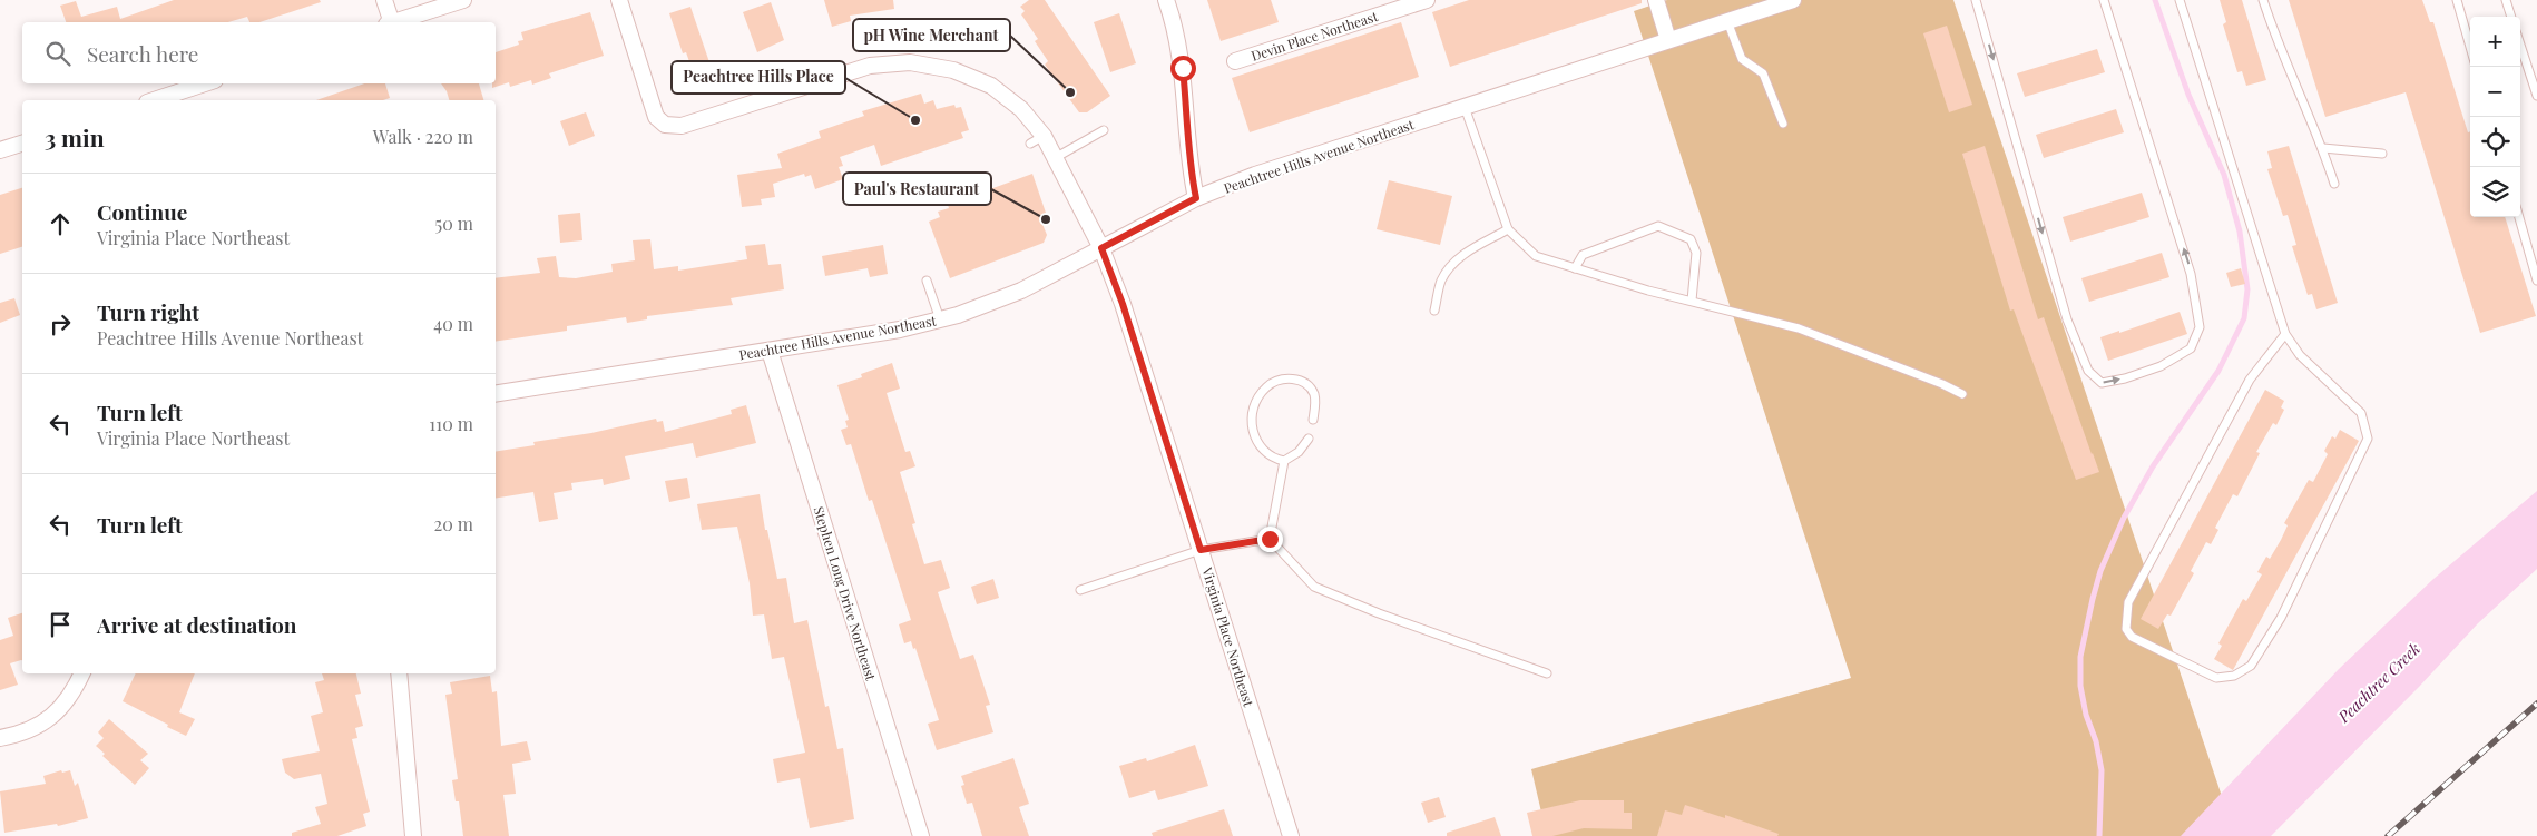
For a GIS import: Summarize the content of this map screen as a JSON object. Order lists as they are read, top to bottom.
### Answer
{
  "streets": {
    "street": [
      "Devin Place Northeast",
      "Peachtree Hills Avenue Northeast",
      "Stephen Long Drive Northeast",
      "Virginia Place Northeast"
    ]
  },
  "crossings": [
    ["Peachtree Hills Avenue Northeast", "Stephen Long Drive Northeast"],
    ["Peachtree Hills Avenue Northeast", "Virginia Place Northeast"]
  ],
  "water": ["Peachtree Creek"],
  "places": ["pH Wine Merchant", "Peachtree Hills Place", "Paul's Restaurant"],
  "page": {
    "map_buttons": ["+", "−"],
    "search": "Search here",
    "heading": ["3 min", "Walk · 220 m"],
    "list": [
      ["Continue", "Virginia Place Northeast", "50 m"],
      ["Turn right", "Peachtree Hills Avenue Northeast", "40 m"],
      ["Turn left", "Virginia Place Northeast", "110 m"],
      ["Turn left", "20 m"],
      "Arrive at destination"
    ]
  }
}
